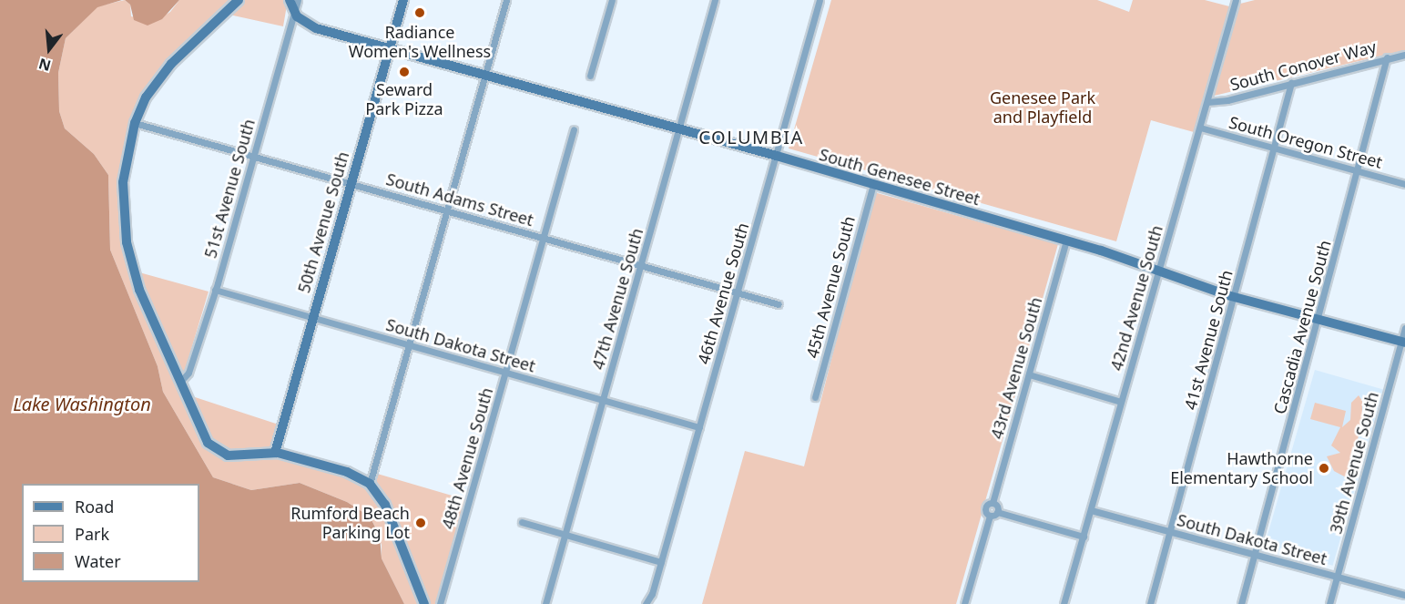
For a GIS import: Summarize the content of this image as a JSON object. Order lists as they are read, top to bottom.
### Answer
{
  "streets": {
    "street": [
      "South Conover Way",
      "South Oregon Street",
      "South Genesee Street",
      "51st Avenue South",
      "South Adams Street",
      "50th Avenue South",
      "45th Avenue South",
      "46th Avenue South",
      "42nd Avenue South",
      "47th Avenue South",
      "Cascadia Avenue South",
      "41st Avenue South",
      "South Dakota Street",
      "43rd Avenue South",
      "48th Avenue South",
      "39th Avenue South"
    ]
  },
  "crossings": [
    ["South Conover Way", "42nd Avenue South"],
    ["South Conover Way", "Cascadia Avenue South"],
    ["South Conover Way", "41st Avenue South"],
    ["South Oregon Street", "42nd Avenue South"],
    ["South Oregon Street", "Cascadia Avenue South"],
    ["South Oregon Street", "41st Avenue South"],
    ["South Genesee Street", "51st Avenue South"],
    ["South Genesee Street", "50th Avenue South"],
    ["South Genesee Street", "45th Avenue South"],
    ["South Genesee Street", "46th Avenue South"],
    ["South Genesee Street", "42nd Avenue South"],
    ["South Genesee Street", "47th Avenue South"],
    ["South Genesee Street", "Cascadia Avenue South"],
    ["South Genesee Street", "41st Avenue South"],
    ["South Genesee Street", "43rd Avenue South"],
    ["South Genesee Street", "39th Avenue South"],
    ["51st Avenue South", "South Adams Street"],
    ["51st Avenue South", "South Dakota Street"],
    ["South Adams Street", "50th Avenue South"],
    ["South Adams Street", "46th Avenue South"],
    ["South Adams Street", "47th Avenue South"],
    ["South Adams Street", "48th Avenue South"],
    ["50th Avenue South", "South Dakota Street"],
    ["46th Avenue South", "South Dakota Street"],
    ["42nd Avenue South", "South Dakota Street"],
    ["47th Avenue South", "South Dakota Street"],
    ["Cascadia Avenue South", "South Dakota Street"],
    ["41st Avenue South", "South Dakota Street"],
    ["South Dakota Street", "48th Avenue South"],
    ["South Dakota Street", "39th Avenue South"]
  ],
  "districts": ["COLUMBIA"],
  "water": ["Lake Washington"],
  "parks": ["Genesee Park and Playfield"],
  "places": [
    "Radiance Women's Wellness",
    "Seward Park Pizza",
    "Hawthorne Elementary School",
    "Rumford Beach Parking Lot"
  ],
  "legend": ["Road", "Park", "Water"],
  "north": "bottom"
}
